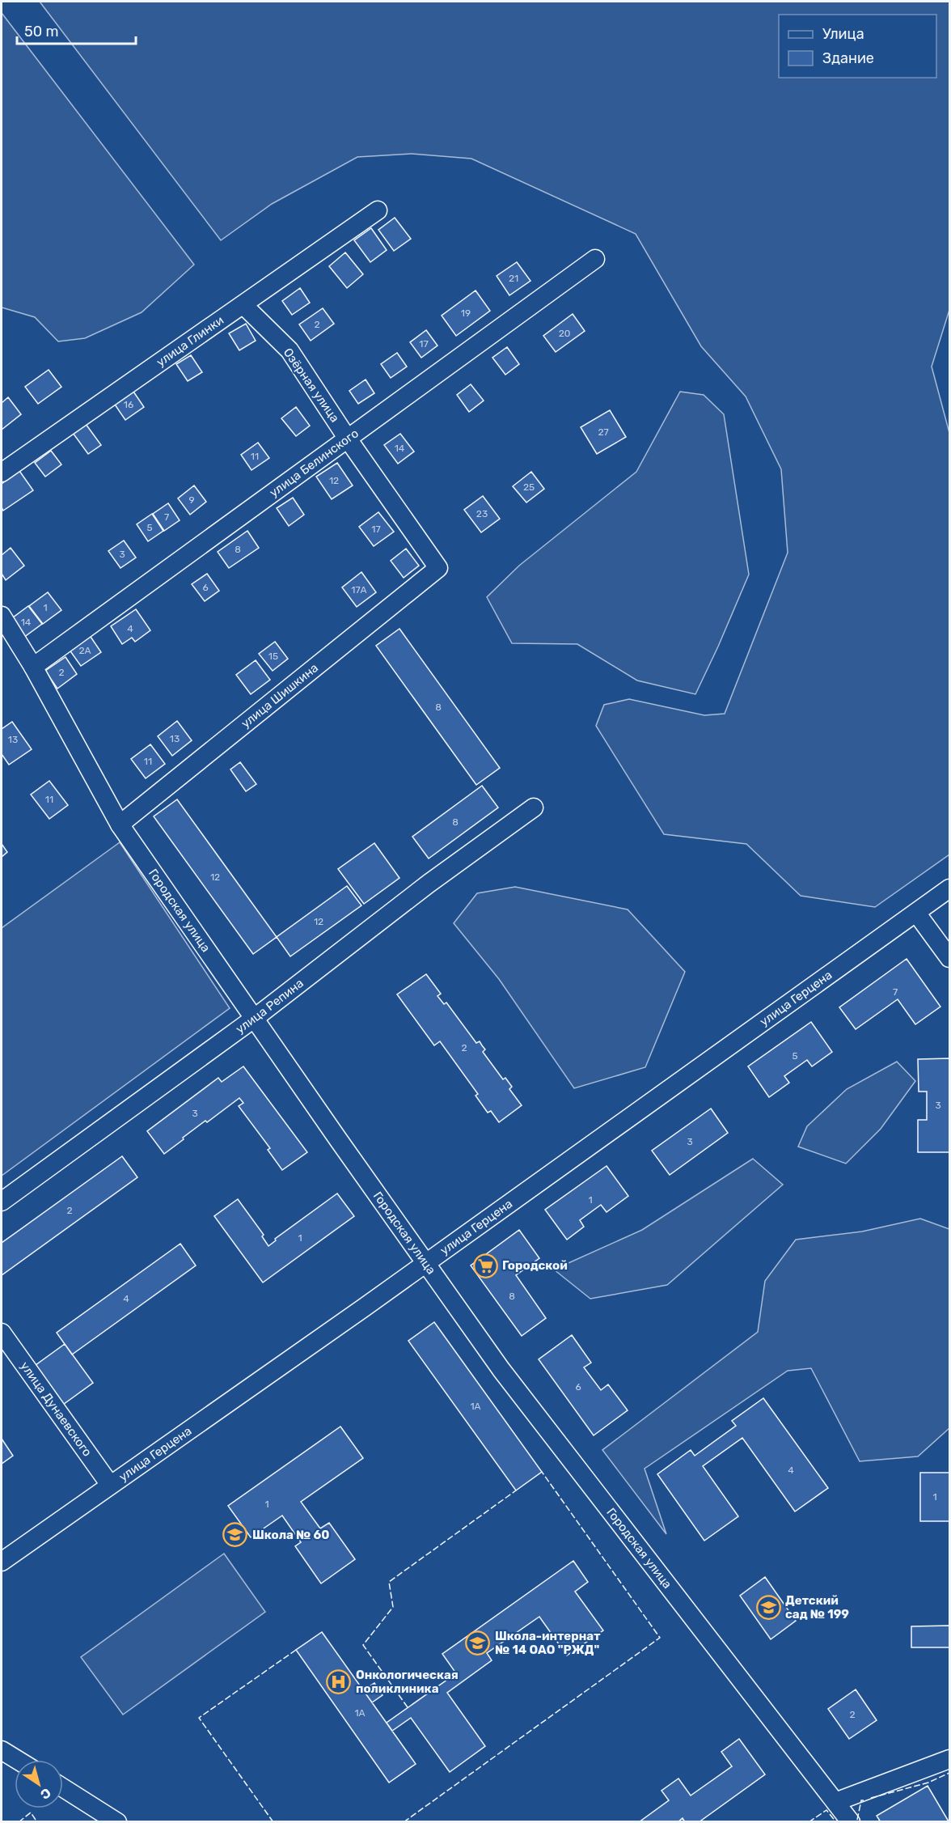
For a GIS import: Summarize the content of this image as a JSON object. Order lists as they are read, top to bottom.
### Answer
{
  "streets": {
    "street": [
      "улица Глинки",
      "Озёрная улица",
      "улица Белинского",
      "улица Шишкина",
      "Городская улица",
      "улица Герцена",
      "улица Репина",
      "улица Дунаевского"
    ]
  },
  "crossings": [
    ["улица Глинки", "Озёрная улица"],
    ["Озёрная улица", "улица Белинского"],
    ["Озёрная улица", "улица Шишкина"],
    ["улица Белинского", "Городская улица"],
    ["улица Шишкина", "Городская улица"],
    ["Городская улица", "улица Герцена"],
    ["Городская улица", "улица Репина"],
    ["улица Герцена", "улица Дунаевского"]
  ],
  "places": {
    "supermarket": ["Городской"],
    "school or university": ["Школа № 60", "Детский сад № 199", "Школа-интернат № 14 ОАО \"РЖД\""],
    "hospital": ["Онкологическая поликлиника"]
  },
  "house_numbers": [
    "21",
    "19",
    "2",
    "20",
    "17",
    "16",
    "27",
    "14",
    "11",
    "12",
    "25",
    "9",
    "23",
    "7",
    "5",
    "17",
    "8",
    "3",
    "6",
    "17А",
    "1",
    "14",
    "4",
    "2А",
    "15",
    "2",
    "8",
    "13",
    "13",
    "11",
    "11",
    "8",
    "12",
    "12",
    "7",
    "2",
    "5",
    "3",
    "3",
    "3",
    "1",
    "2",
    "1",
    "8",
    "4",
    "6",
    "1А",
    "4",
    "1",
    "1",
    "1А",
    "2"
  ],
  "legend": ["Улица", "Здание"],
  "scale_bar": "50 m",
  "north": "bottom right"
}
